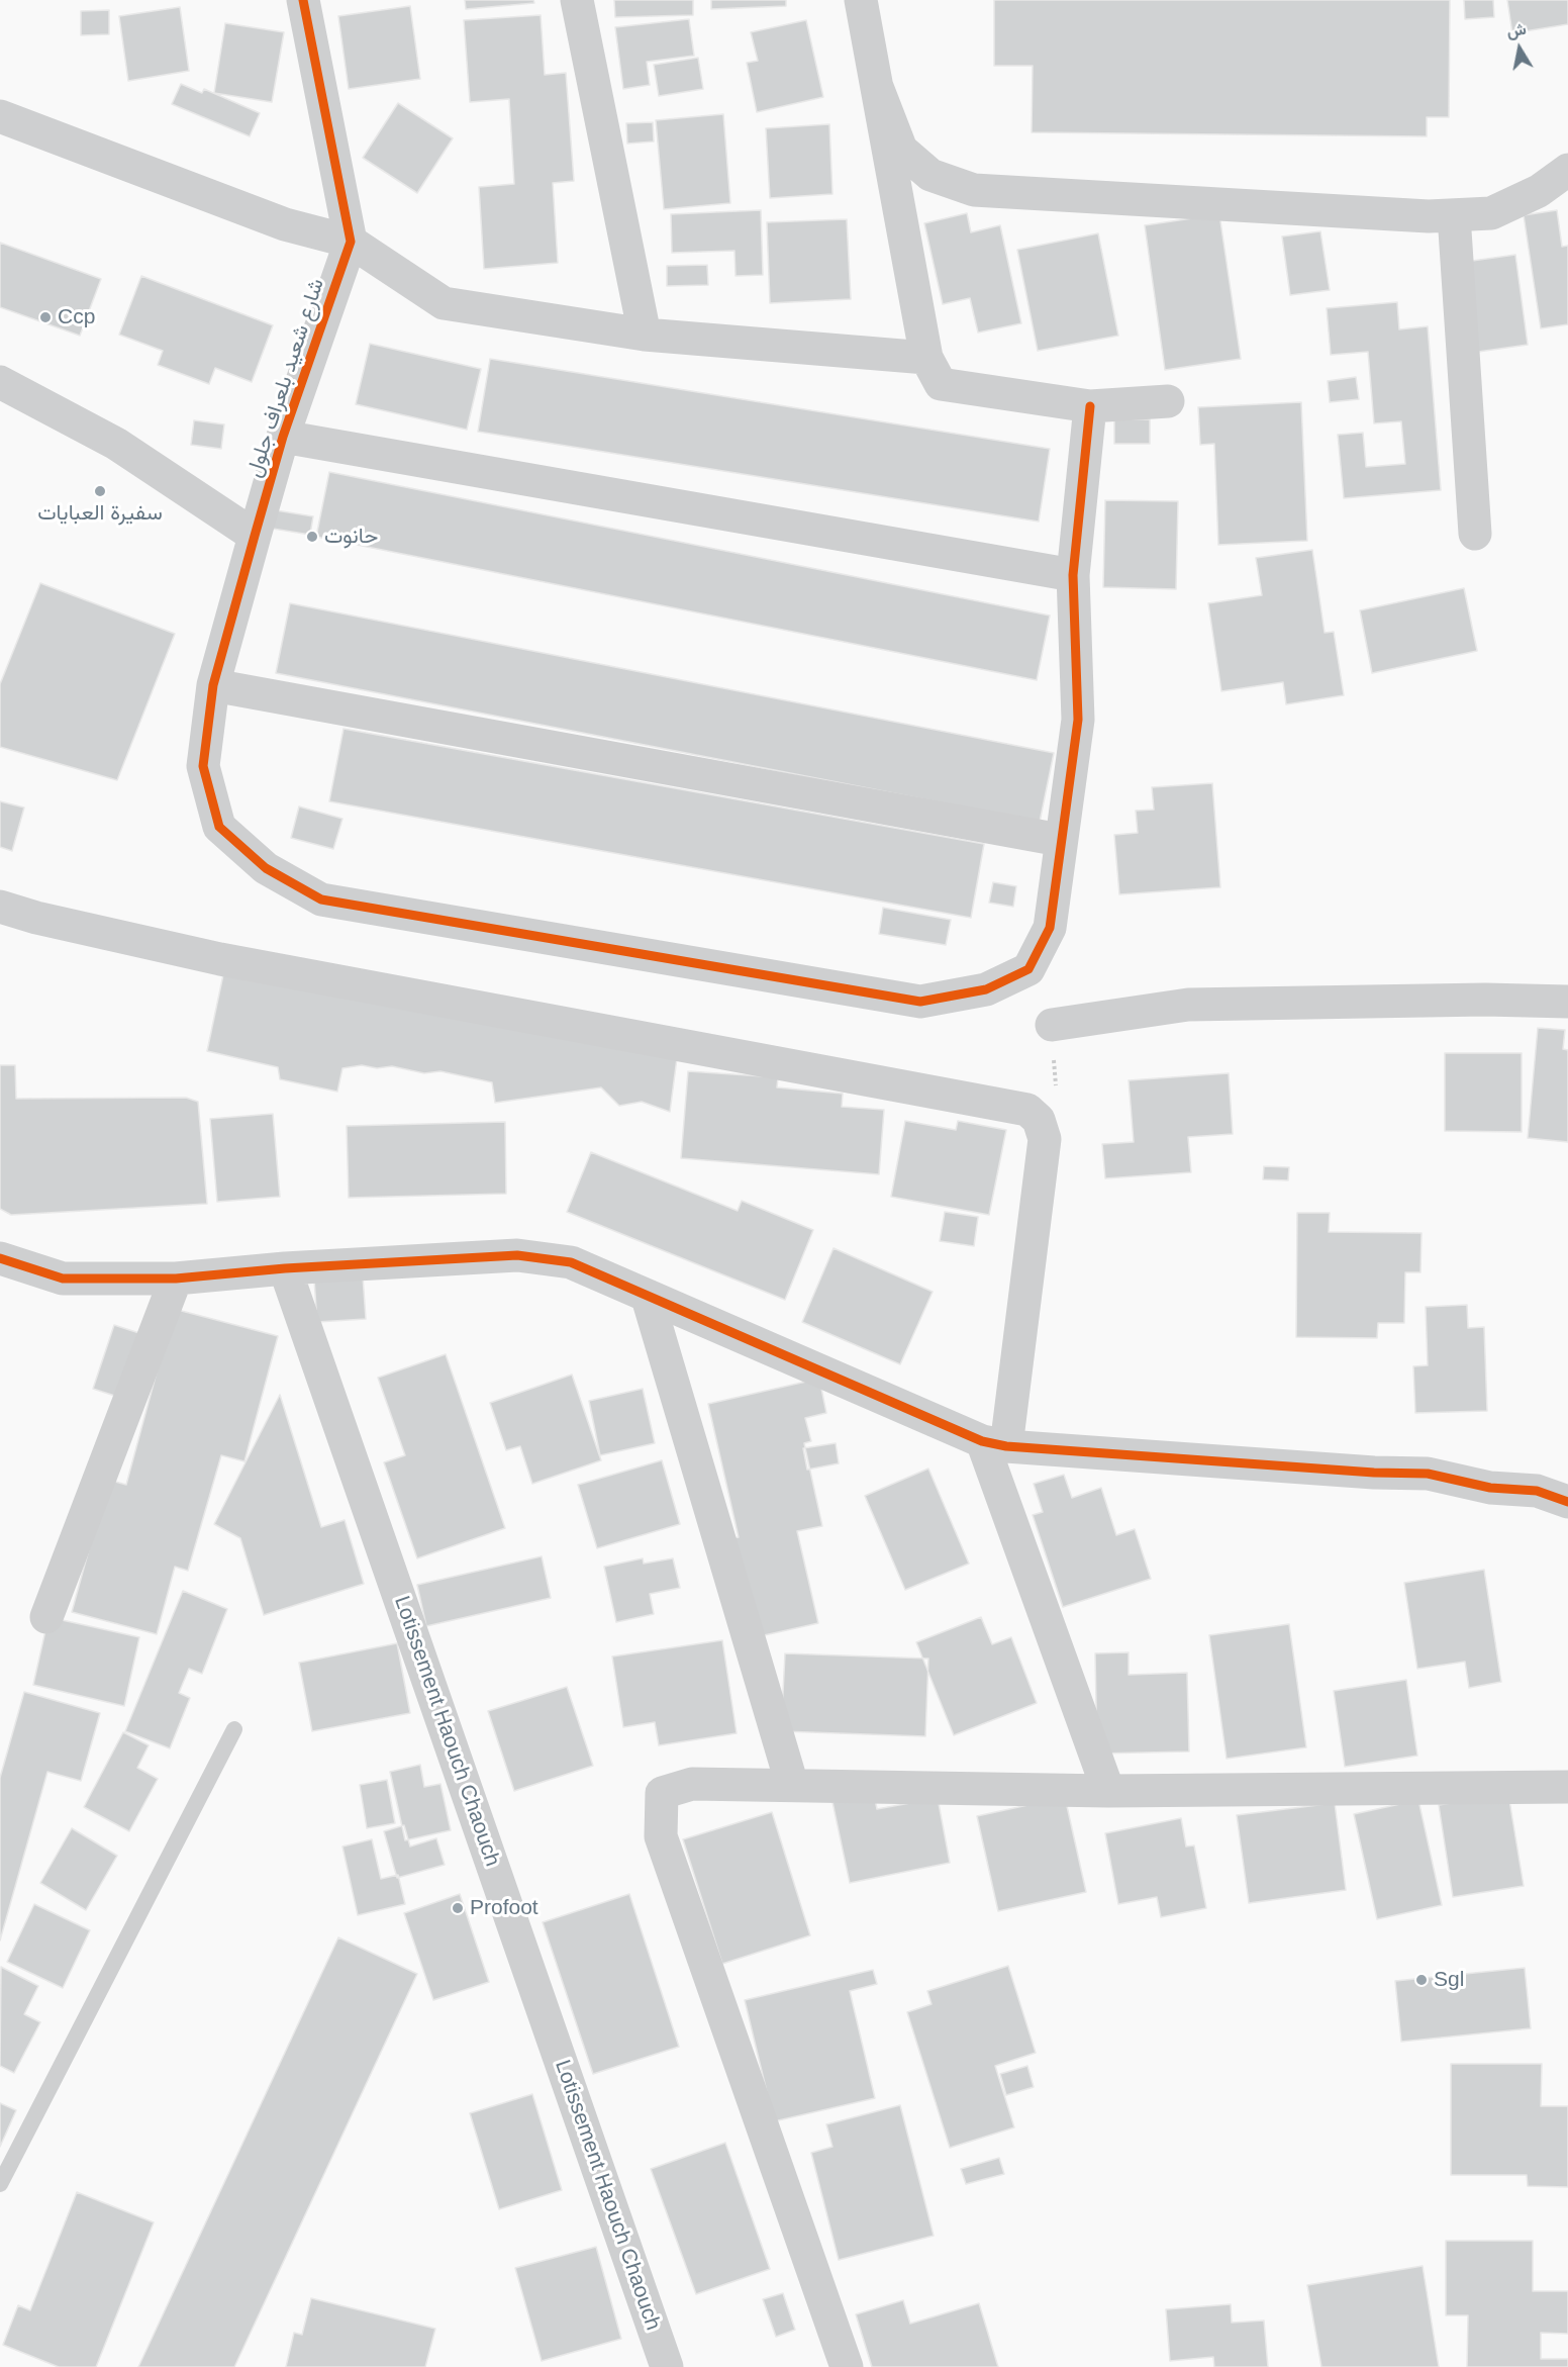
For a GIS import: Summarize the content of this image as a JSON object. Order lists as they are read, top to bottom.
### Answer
{
  "streets": {
    "street": ["شارع شعيد بلعراف جلول", "Lotissement Haouch Chaouch"]
  },
  "places": [
    "Ccp",
    "سفيرة العبايات",
    "حانوت",
    "Profoot",
    "Sgl"
  ],
  "north": "top"
}
